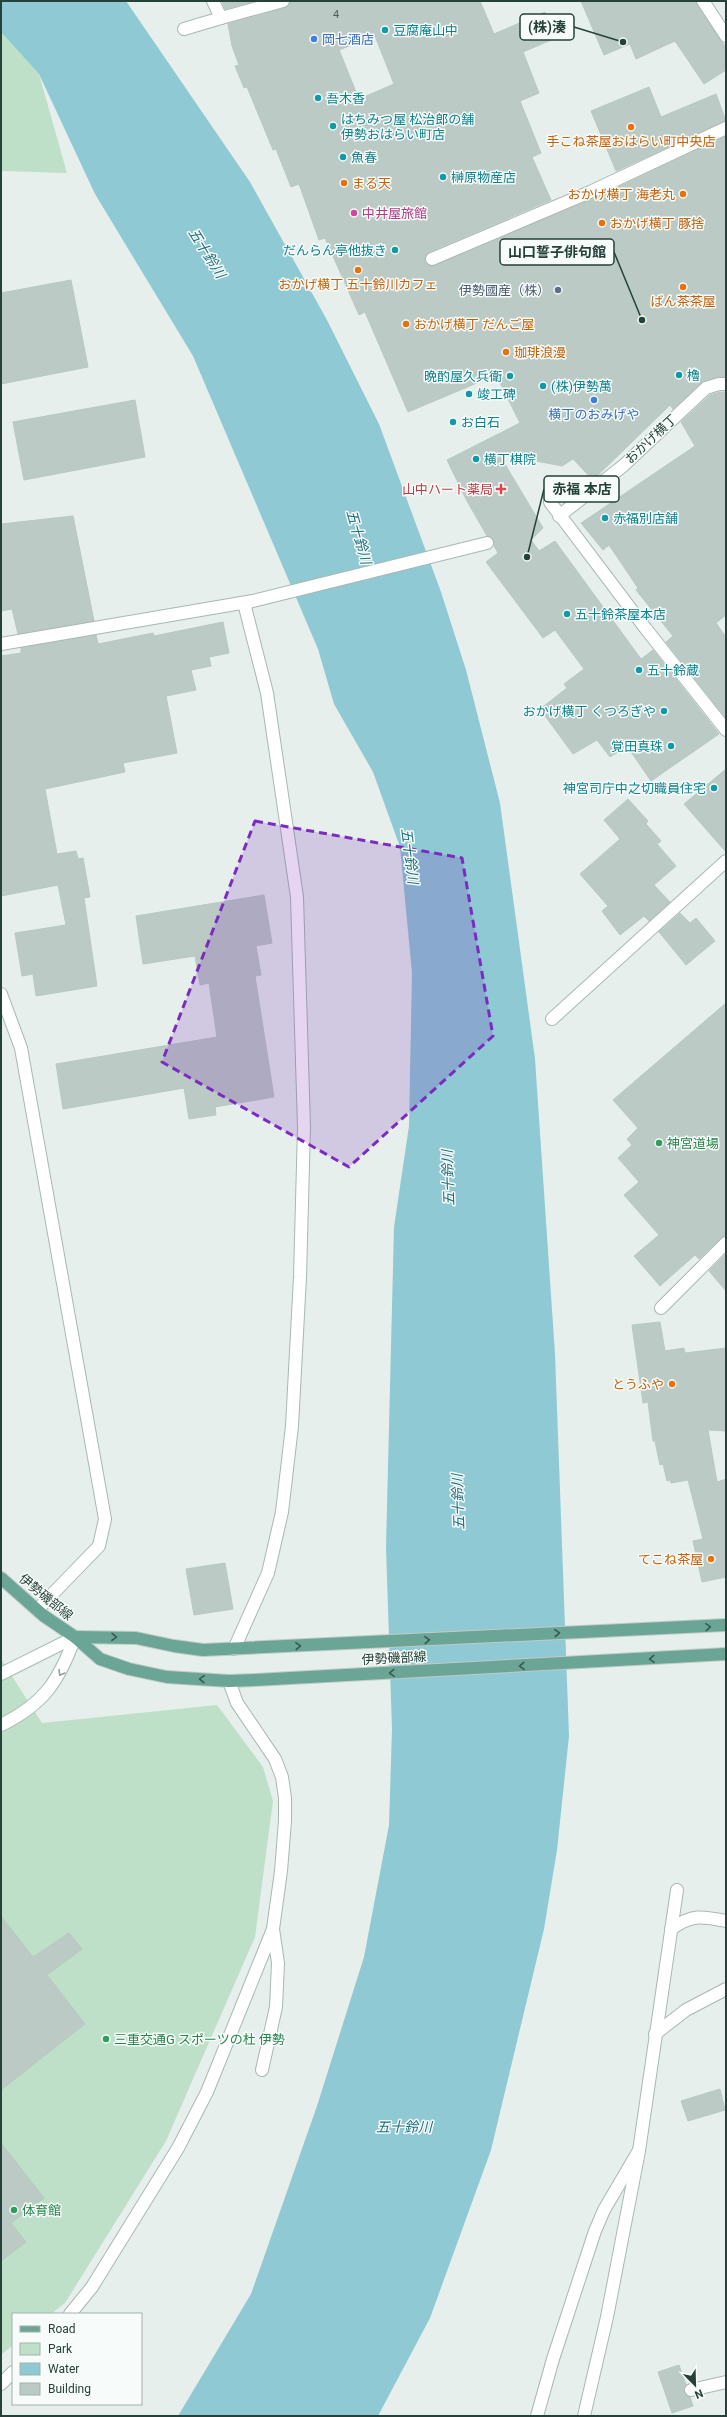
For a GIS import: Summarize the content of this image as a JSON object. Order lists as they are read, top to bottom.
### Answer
{
  "streets": {
    "main road": ["伊勢磯部線"],
    "street": ["おかげ横丁"]
  },
  "water": ["五十鈴川"],
  "places": {
    "other": [
      "豆腐庵山中",
      "岡七酒店",
      "(株)湊",
      "吾木香",
      "はちみつ屋 松治郎の舗 伊勢おはらい町店",
      "手こね茶屋おはらい町中央店",
      "魚春",
      "榊原物産店",
      "まる天",
      "おかげ横丁 海老丸",
      "中井屋旅館",
      "おかげ横丁 豚捨",
      "だんらん亭他抜き",
      "おかげ横丁 五十鈴川カフェ",
      "ばん茶茶屋",
      "伊勢國産（株）",
      "山口誓子俳句館",
      "おかげ横丁 だんご屋",
      "珈琲浪漫",
      "櫓",
      "晩酌屋久兵衛",
      "(株)伊勢萬",
      "竣工碑",
      "横丁のおみげや",
      "お白石",
      "横丁棋院",
      "赤福別店舗",
      "赤福 本店",
      "五十鈴茶屋本店",
      "五十鈴蔵",
      "おかげ横丁 くつろぎや",
      "覚田真珠",
      "神宮司庁中之切職員住宅",
      "神宮道場",
      "とうふや",
      "てこね茶屋",
      "三重交通G スポーツの杜 伊勢",
      "体育館"
    ],
    "health": ["山中ハート薬局"]
  },
  "house_numbers": ["4"],
  "legend": [
    "Road",
    "Park",
    "Water",
    "Building"
  ],
  "north": "bottom right"
}
